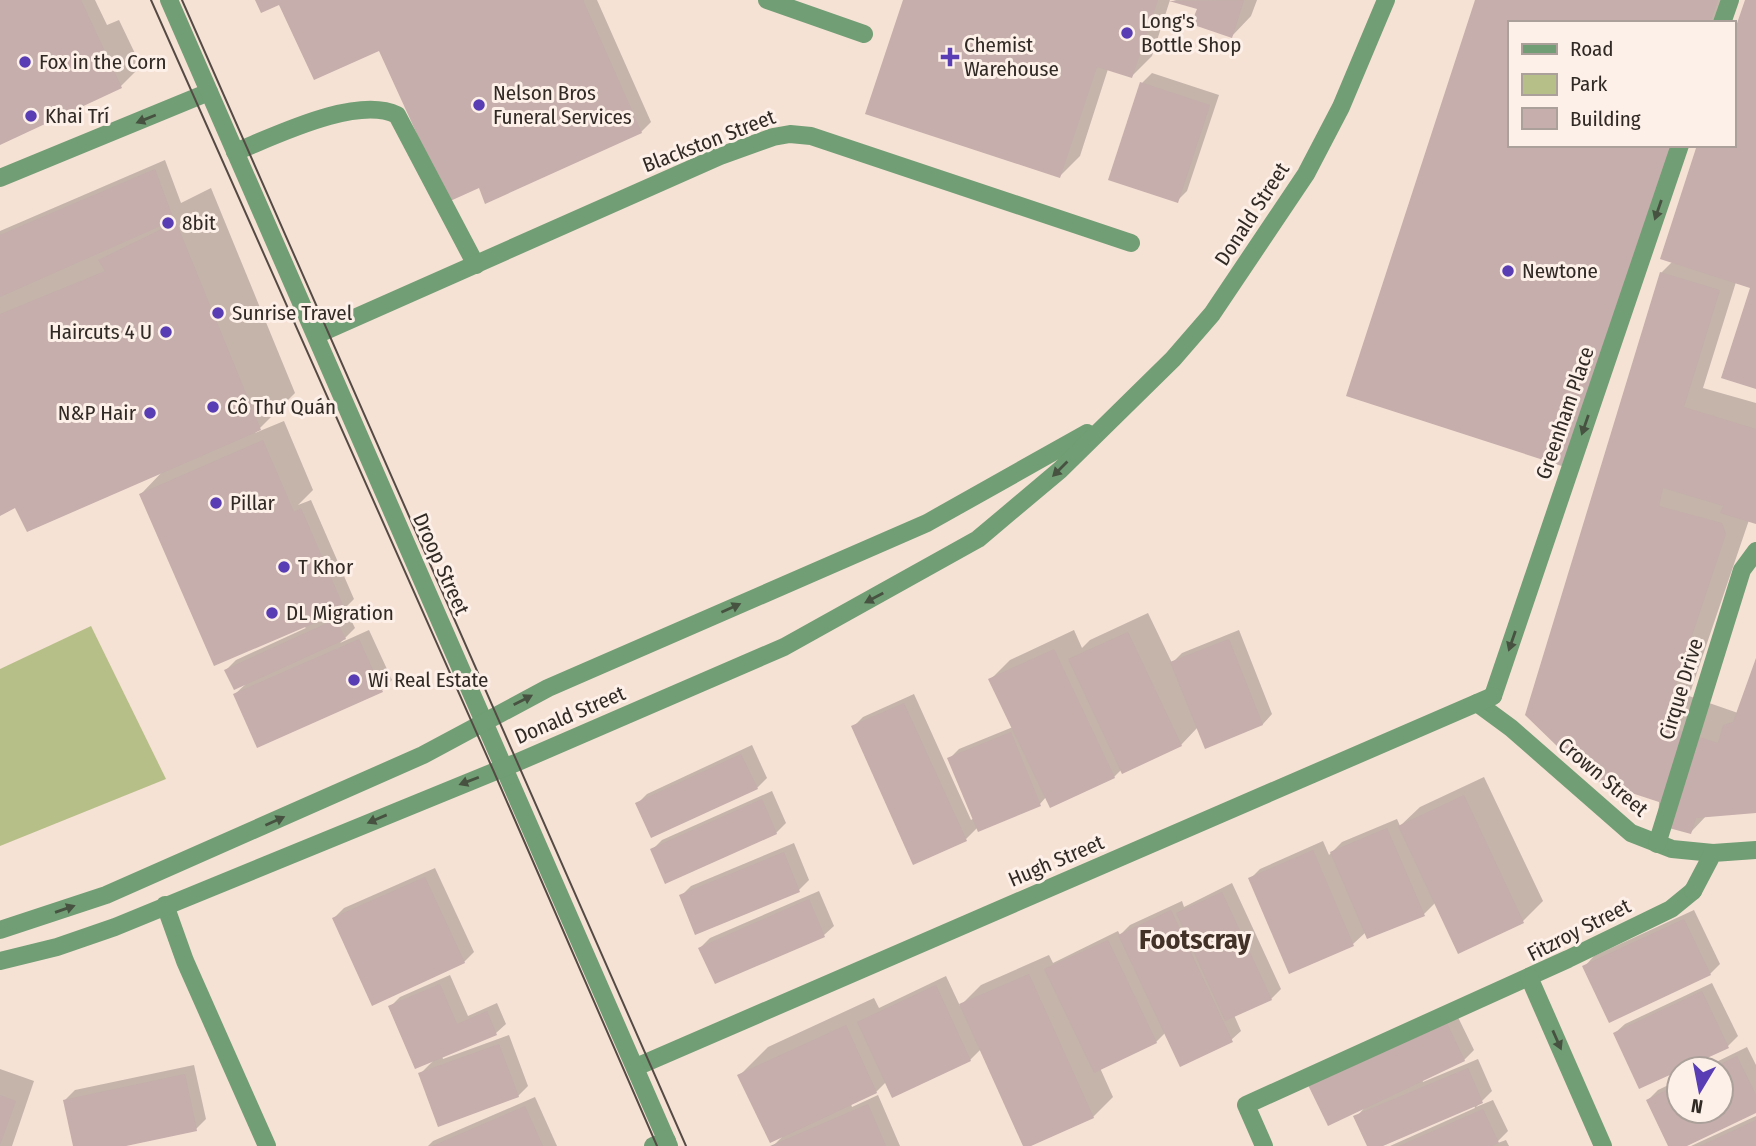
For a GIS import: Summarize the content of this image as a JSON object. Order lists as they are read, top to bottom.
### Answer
{
  "streets": {
    "street": [
      "Blackston Street",
      "Donald Street",
      "Greenham Place",
      "Droop Street",
      "Cirque Drive",
      "Crown Street",
      "Hugh Street",
      "Fitzroy Street"
    ]
  },
  "crossings": [
    ["Blackston Street", "Droop Street"],
    ["Donald Street", "Droop Street"],
    ["Greenham Place", "Crown Street"],
    ["Greenham Place", "Hugh Street"],
    ["Droop Street", "Hugh Street"],
    ["Cirque Drive", "Crown Street"],
    ["Crown Street", "Hugh Street"],
    ["Crown Street", "Fitzroy Street"]
  ],
  "one_way": ["Greenham Place", "Fitzroy Street"],
  "districts": ["Footscray"],
  "places": {
    "other": [
      "Long's Bottle Shop",
      "Fox in the Corn",
      "Nelson Bros Funeral Services",
      "Khai Trí",
      "8bit",
      "Newtone",
      "Sunrise Travel",
      "Haircuts 4 U",
      "Cô Thư Quán",
      "N&P Hair",
      "Pillar",
      "T Khor",
      "DL Migration",
      "Wi Real Estate"
    ],
    "health": ["Chemist Warehouse"]
  },
  "legend": ["Road", "Park", "Building"],
  "north": "bottom"
}
